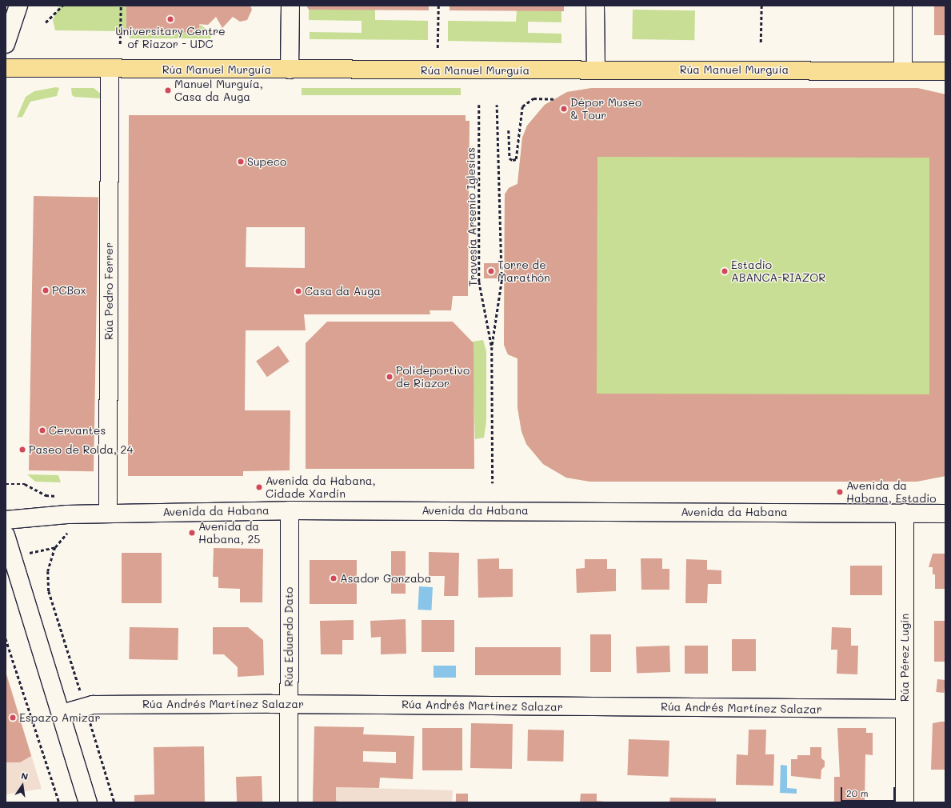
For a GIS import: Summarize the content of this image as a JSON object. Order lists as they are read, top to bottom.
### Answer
{
  "streets": {
    "main road": ["Rúa Manuel Murguía"],
    "street": [
      "Rúa Pedro Ferrer",
      "Avenida da Habana",
      "Rúa Eduardo Dato",
      "Rúa Pérez Lugín",
      "Rúa Andrés Martínez Salazar"
    ],
    "path": ["Travesía Arsenio Iglesias"]
  },
  "crossings": [
    ["Rúa Manuel Murguía", "Rúa Pedro Ferrer"],
    ["Rúa Pedro Ferrer", "Avenida da Habana"],
    ["Avenida da Habana", "Rúa Eduardo Dato"],
    ["Avenida da Habana", "Rúa Pérez Lugín"],
    ["Rúa Eduardo Dato", "Rúa Andrés Martínez Salazar"],
    ["Rúa Pérez Lugín", "Rúa Andrés Martínez Salazar"]
  ],
  "places": [
    "Universitary Centre of Riazor - UDC",
    "Manuel Murguía, Casa da Auga",
    "Dépor Museo & Tour",
    "Supeco",
    "Torre de Marathón",
    "Estadio ABANCA-RIAZOR",
    "PCBox",
    "Casa da Auga",
    "Polideportivo de Riazor",
    "Cervantes",
    "Paseo de Rolda, 24",
    "Avenida da Habana, Cidade Xardín",
    "Avenida da Habana, Estadio",
    "Avenida da Habana, 25",
    "Asador Gonzaba",
    "Espazo Amizar"
  ],
  "scale_bar": "20 m",
  "north": "top"
}
